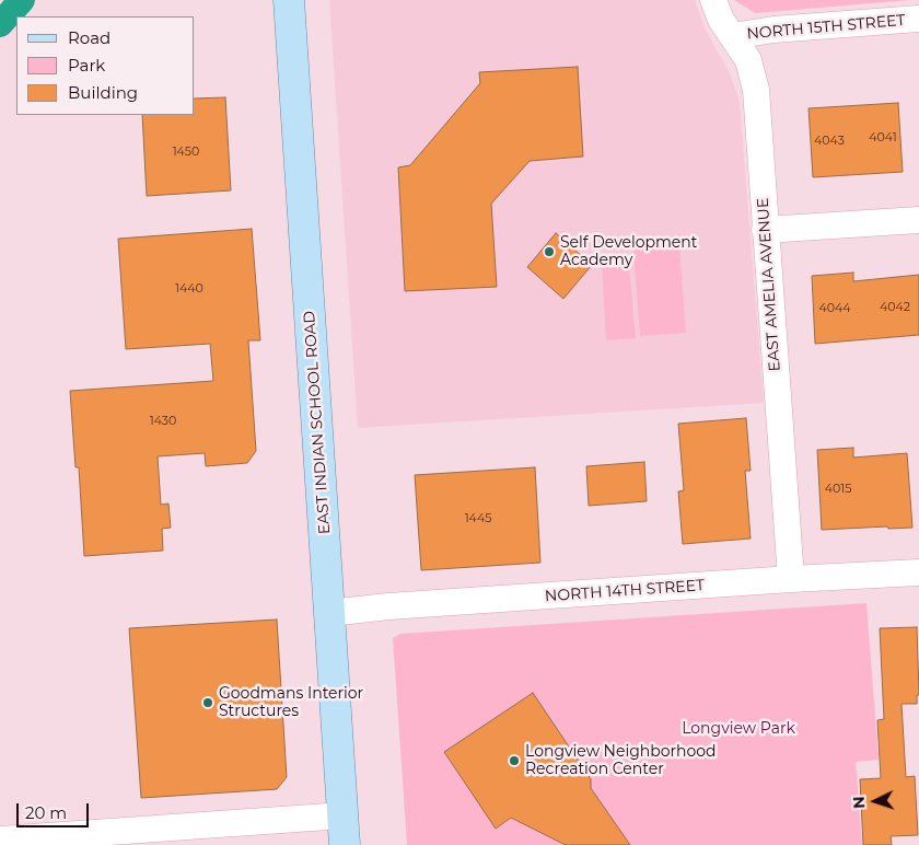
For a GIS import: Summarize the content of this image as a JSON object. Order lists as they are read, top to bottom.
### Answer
{
  "streets": {
    "main road": ["EAST INDIAN SCHOOL ROAD"],
    "street": ["NORTH 15TH STREET", "EAST AMELIA AVENUE", "NORTH 14TH STREET"]
  },
  "crossings": [
    ["NORTH 15TH STREET", "EAST AMELIA AVENUE"],
    ["EAST AMELIA AVENUE", "NORTH 14TH STREET"],
    ["EAST INDIAN SCHOOL ROAD", "NORTH 14TH STREET"]
  ],
  "parks": ["Longview Park"],
  "places": ["Self Development Academy", "Goodmans Interior Structures", "Longview Neighborhood Recreation Center"],
  "house_numbers": [
    "4041",
    "4043",
    "1450",
    "1440",
    "4042",
    "4044",
    "1430",
    "4015",
    "1445"
  ],
  "legend": ["Road", "Park", "Building"],
  "scale_bar": "20 m",
  "north": "left"
}
